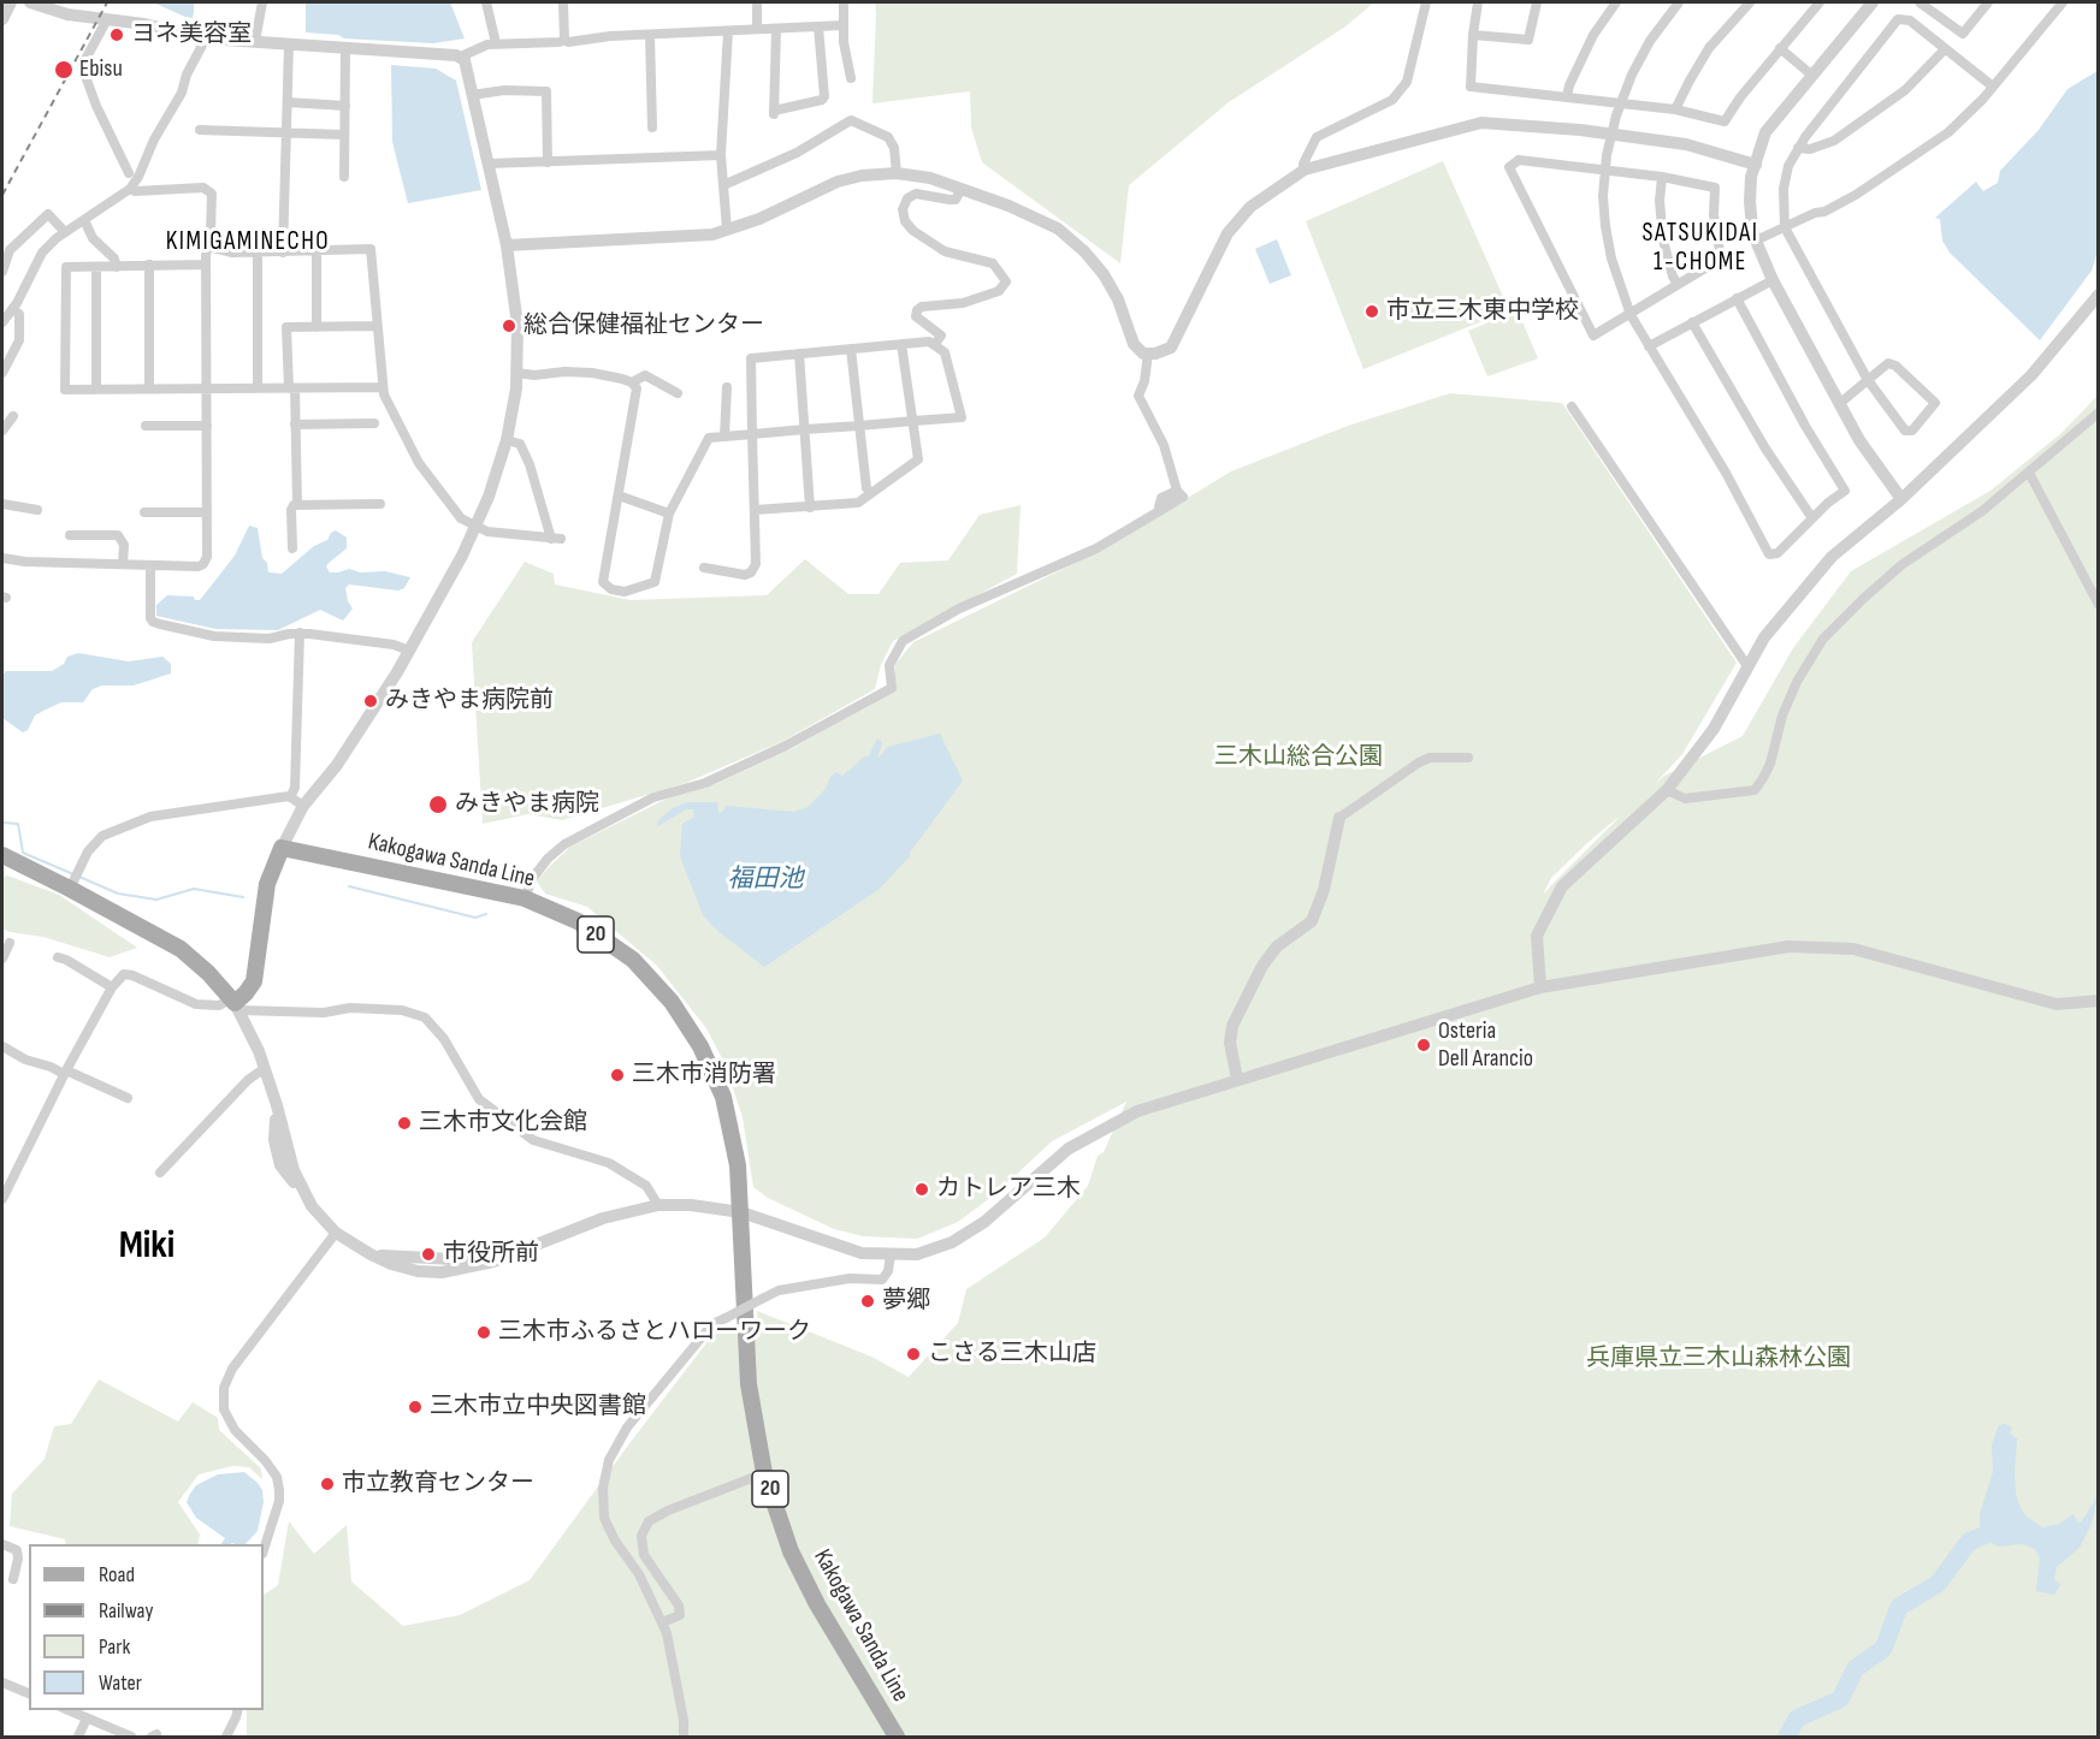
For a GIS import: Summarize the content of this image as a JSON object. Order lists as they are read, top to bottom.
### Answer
{
  "streets": {
    "main road": ["Kakogawa Sanda Line", "20"]
  },
  "districts": ["SATSUKIDAI 1-CHOME", "KIMIGAMINECHO", "Miki"],
  "water": ["福田池"],
  "parks": ["三木山総合公園", "兵庫県立三木山森林公園"],
  "places": [
    "ヨネ美容室",
    "Ebisu",
    "市立三木東中学校",
    "総合保健福祉センター",
    "みきやま病院前",
    "みきやま病院",
    "Osteria Dell Arancio",
    "三木市消防署",
    "三木市文化会館",
    "カトレア三木",
    "市役所前",
    "夢郷",
    "三木市ふるさとハローワーク",
    "こさる三木山店",
    "三木市立中央図書館",
    "市立教育センター"
  ],
  "legend": [
    "Road",
    "Railway",
    "Park",
    "Water"
  ]
}
